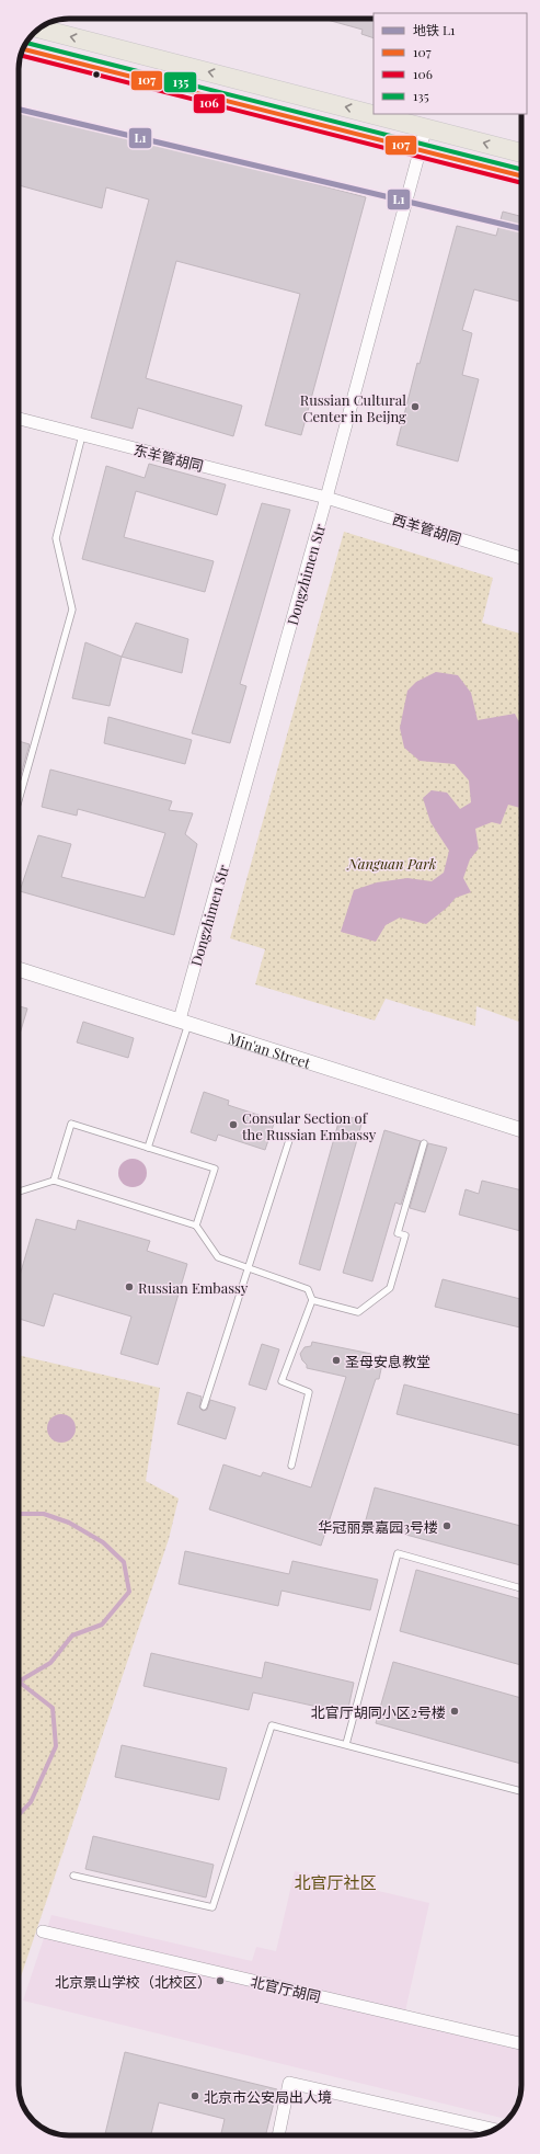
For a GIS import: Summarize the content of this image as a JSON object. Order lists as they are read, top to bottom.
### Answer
{
  "streets": {
    "street": [
      "东羊管胡同",
      "西羊管胡同",
      "Dongzhimen Str",
      "Min'an Street",
      "北官厅胡同"
    ]
  },
  "crossings": [
    ["东羊管胡同", "西羊管胡同"],
    ["东羊管胡同", "Dongzhimen Str"],
    ["西羊管胡同", "Dongzhimen Str"],
    ["Dongzhimen Str", "Min'an Street"]
  ],
  "districts": ["北官厅社区"],
  "parks": ["Nanguan Park"],
  "places": [
    "Russian Cultural Center in Beijng",
    "Consular Section of the Russian Embassy",
    "Russian Embassy",
    "圣母安息教堂",
    "华冠丽景嘉园3号楼",
    "北官厅胡同小区2号楼",
    "北京景山学校（北校区）",
    "北京市公安局出人境"
  ],
  "lines": [
    "transit line 135",
    "transit line 107",
    "transit line 106",
    "metro line L1"
  ],
  "legend": [
    "地铁 L1",
    "107",
    "106",
    "135"
  ]
}
